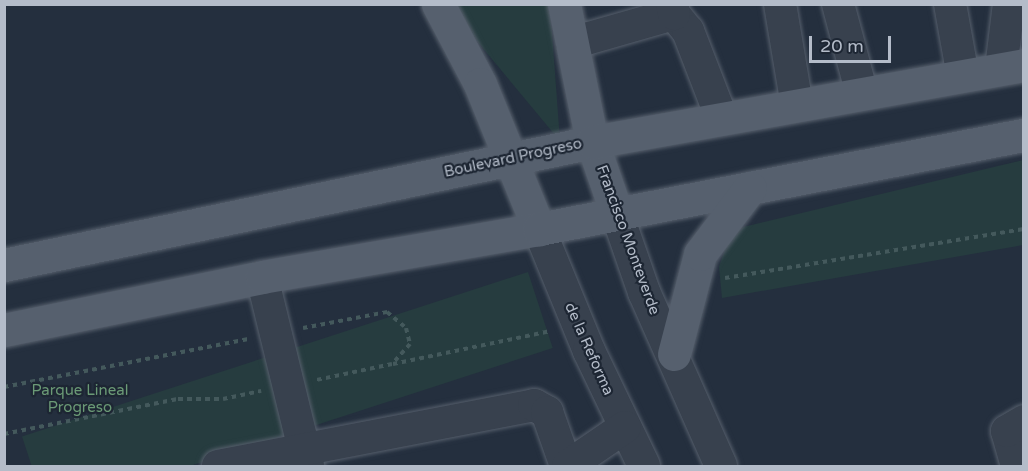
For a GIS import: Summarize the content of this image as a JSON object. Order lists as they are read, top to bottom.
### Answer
{
  "streets": {
    "main road": ["Boulevard Progreso", "Francisco Monteverde"],
    "street": ["de la Reforma"]
  },
  "crossings": [
    ["Boulevard Progreso", "Francisco Monteverde"]
  ],
  "parks": ["Parque Lineal Progreso"],
  "scale_bar": "20 m"
}
